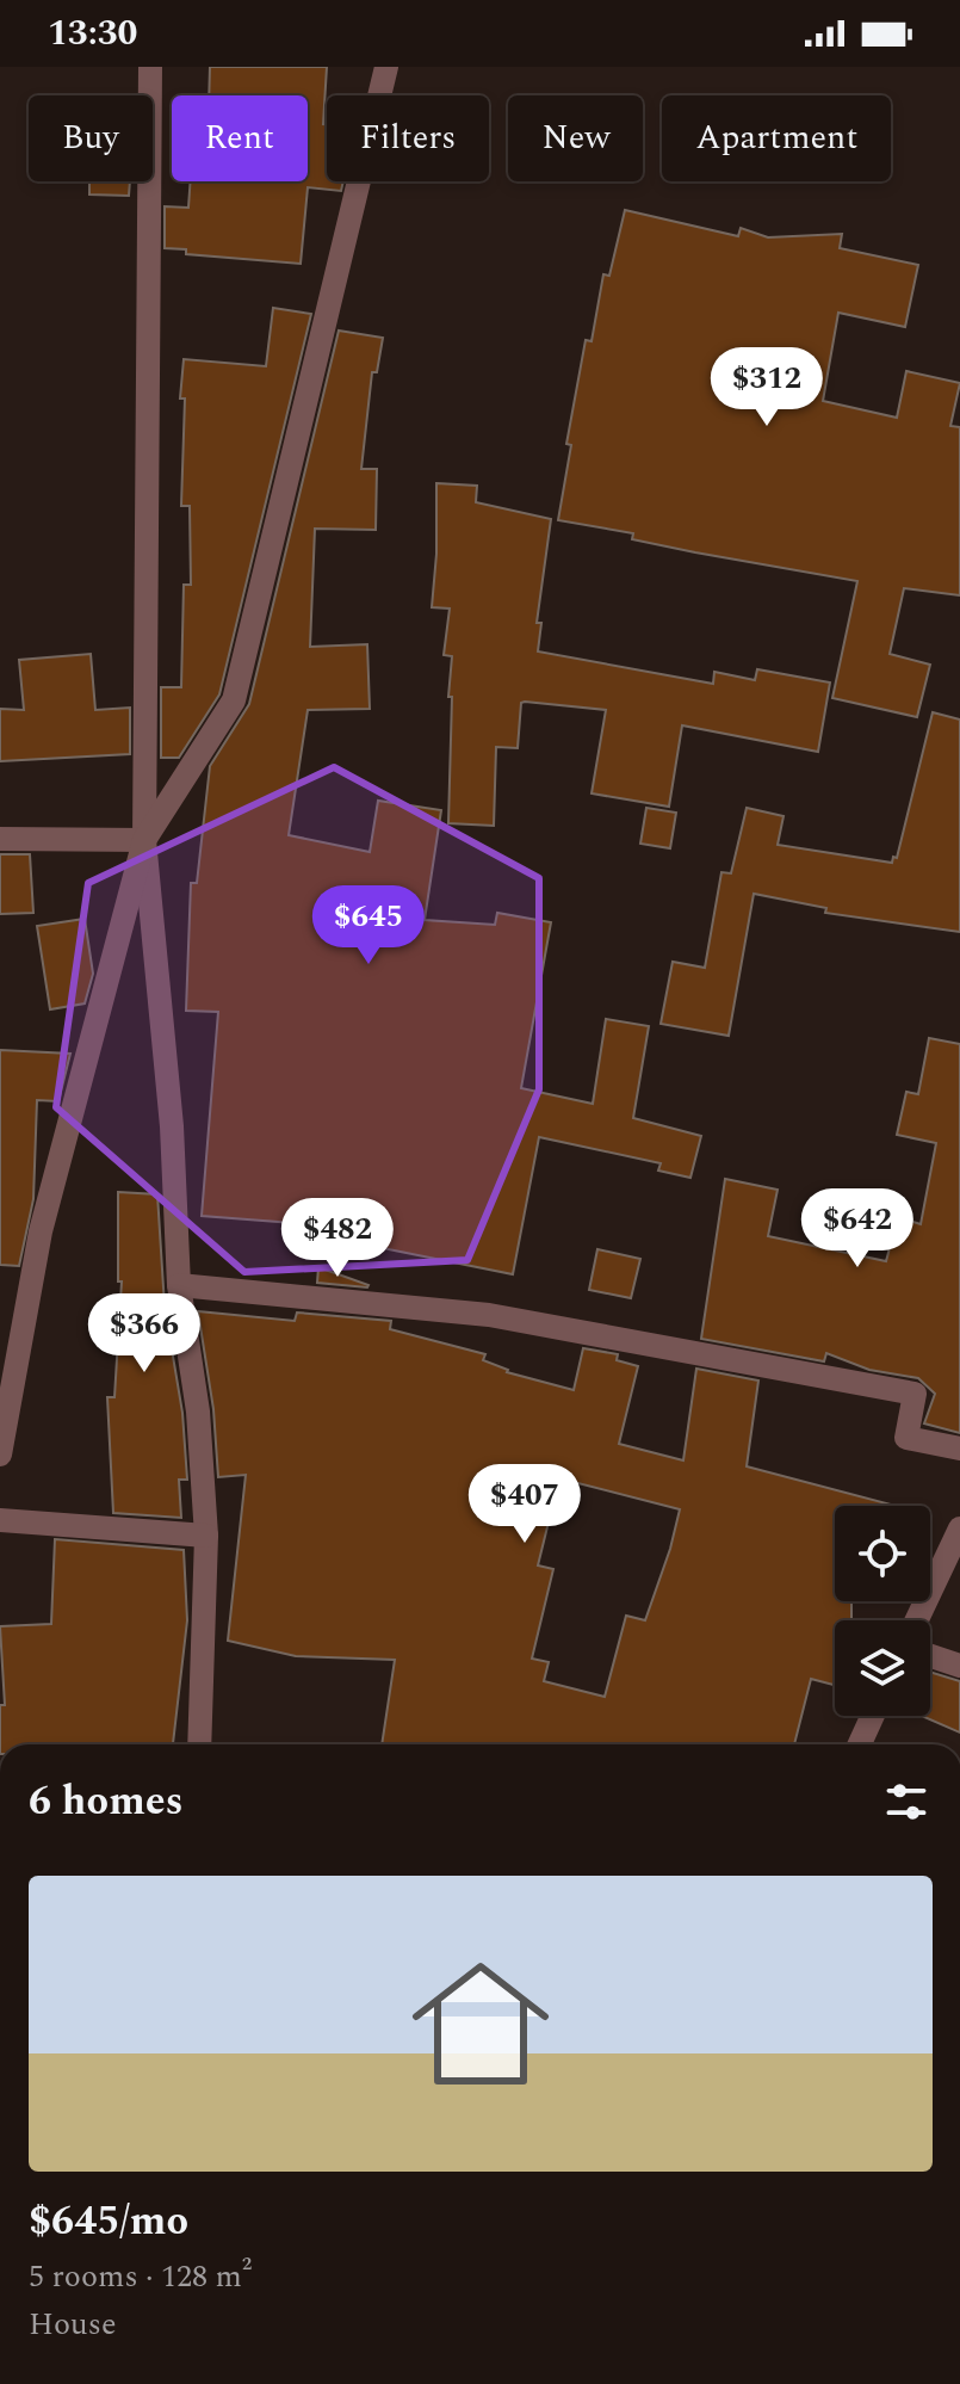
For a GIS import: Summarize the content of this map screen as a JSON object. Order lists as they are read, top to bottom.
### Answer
{
  "page": {
    "status": "13:30",
    "chip": [
      "Buy",
      "Rent",
      "Filters",
      "New",
      "Apartment"
    ],
    "price": [
      "$312",
      "$645",
      "$642",
      "$482",
      "$366",
      "$407"
    ],
    "heading": "6 homes",
    "list": [
      {
        "name": "$645/mo",
        "note": "5 rooms · 128 m² · House"
      }
    ]
  }
}
